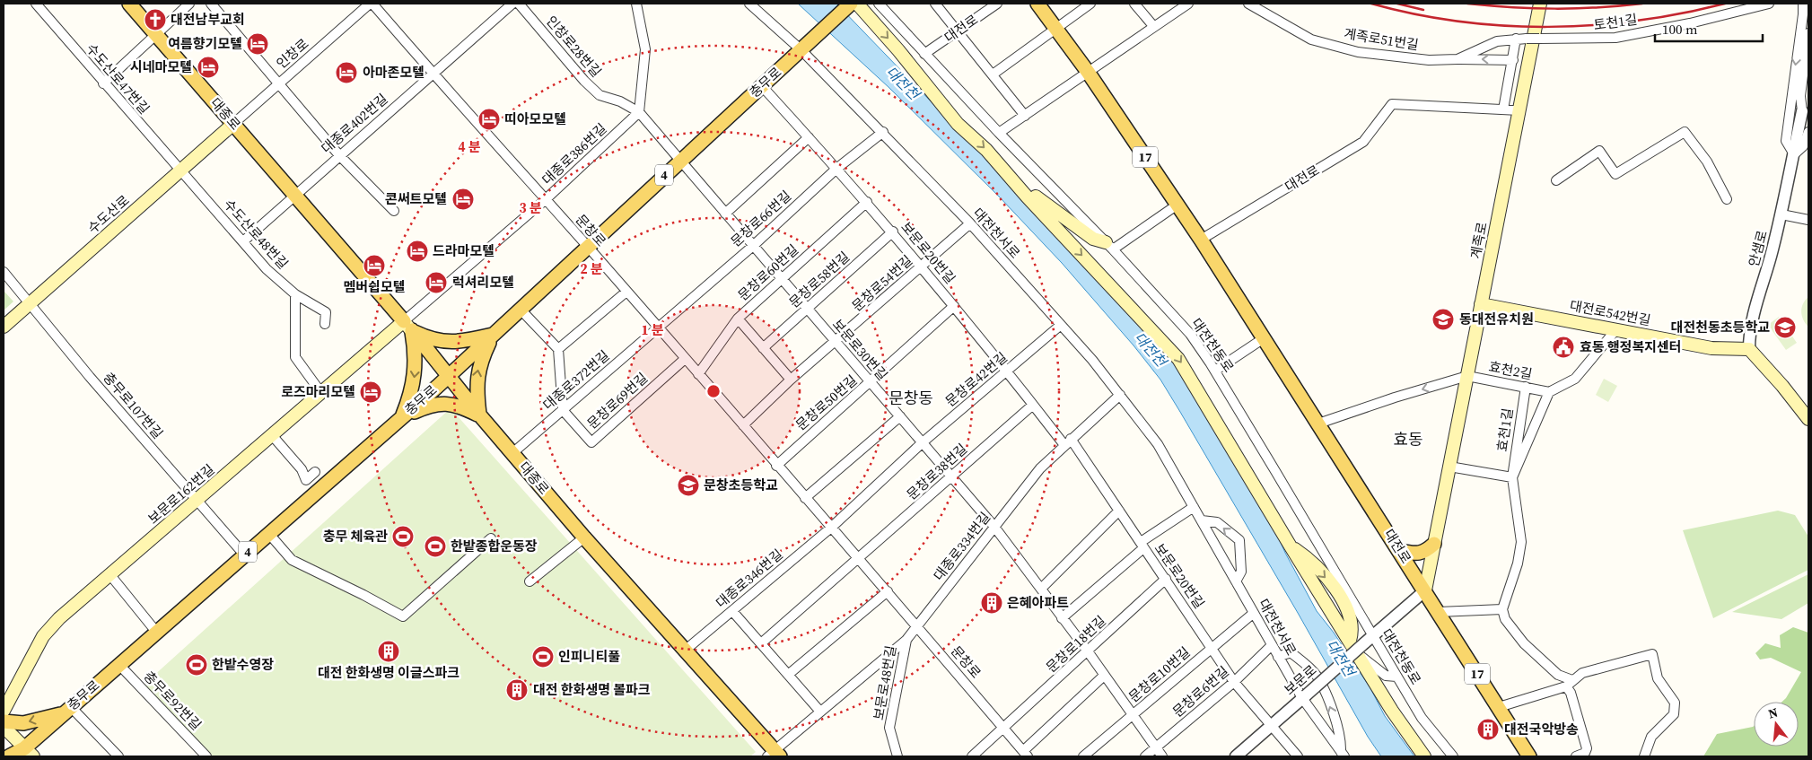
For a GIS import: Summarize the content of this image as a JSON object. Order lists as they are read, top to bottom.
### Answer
{
  "streets": {
    "main road": [
      "대전로",
      "충무로",
      "대종로",
      "17",
      "4",
      "수도산로",
      "계족로",
      "대전로542번길",
      "보문로162번길"
    ],
    "street": [
      "토천1길",
      "계족로51번길",
      "인창로28번길",
      "인창로",
      "수도산로47번길",
      "대종로402번길",
      "대종로386번길",
      "문창로66번길",
      "문창로",
      "대전천서로",
      "수도산로48번길",
      "안샘로",
      "보문로20번길",
      "문창로60번길",
      "문창로58번길",
      "문창로54번길",
      "대전천동로",
      "보문로30번길",
      "효천2길",
      "문창로42번길",
      "대종로372번길",
      "문창로69번길",
      "문창로50번길",
      "충무로107번길",
      "효천1길",
      "문창로38번길",
      "대종로334번길",
      "대종로346번길",
      "문창로18번길",
      "문창로10번길",
      "보문로",
      "보문로48번길",
      "문창로6번길",
      "충무로92번길"
    ]
  },
  "crossings": [
    ["토천1길", "계족로51번길"],
    ["대전로", "계족로"],
    ["대전로", "대전천동로"],
    ["대전로", "보문로"],
    ["인창로28번길", "대종로386번길"],
    ["인창로", "대종로"],
    ["인창로", "수도산로"],
    ["인창로", "문창로"],
    ["수도산로47번길", "수도산로"],
    ["수도산로47번길", "수도산로48번길"],
    ["충무로", "대종로"],
    ["충무로", "문창로"],
    ["충무로", "대전천서로"],
    ["충무로", "보문로20번길"],
    ["충무로", "보문로30번길"],
    ["충무로", "충무로107번길"],
    ["충무로", "충무로92번길"],
    ["대종로", "대종로402번길"],
    ["대종로", "대종로386번길"],
    ["대종로", "수도산로"],
    ["대종로", "대종로372번길"],
    ["대종로", "보문로162번길"],
    ["대종로", "대종로334번길"],
    ["대종로", "대종로346번길"],
    ["대종로402번길", "문창로"],
    ["대종로386번길", "문창로"],
    ["대종로386번길", "보문로162번길"],
    ["수도산로", "수도산로48번길"],
    ["수도산로", "충무로107번길"],
    ["문창로66번길", "문창로"],
    ["문창로66번길", "대전천서로"],
    ["문창로66번길", "보문로20번길"],
    ["문창로66번길", "보문로30번길"],
    ["문창로66번길", "대종로372번길"],
    ["문창로", "문창로60번길"],
    ["문창로", "문창로54번길"],
    ["문창로", "보문로30번길"],
    ["문창로", "문창로42번길"],
    ["문창로", "대종로372번길"],
    ["문창로", "문창로69번길"],
    ["문창로", "문창로50번길"],
    ["문창로", "문창로38번길"],
    ["문창로", "대종로334번길"],
    ["문창로", "대종로346번길"],
    ["문창로", "문창로18번길"],
    ["대전천서로", "문창로54번길"],
    ["대전천서로", "문창로42번길"],
    ["대전천서로", "대종로334번길"],
    ["대전천서로", "문창로10번길"],
    ["대전천서로", "보문로"],
    ["대전천서로", "문창로6번길"],
    ["계족로", "대전로542번길"],
    ["계족로", "효천2길"],
    ["계족로", "보문로"],
    ["안샘로", "대전로542번길"],
    ["보문로20번길", "문창로60번길"],
    ["보문로20번길", "문창로58번길"],
    ["보문로20번길", "문창로54번길"],
    ["보문로20번길", "문창로42번길"],
    ["보문로20번길", "문창로50번길"],
    ["보문로20번길", "문창로38번길"],
    ["보문로20번길", "대종로334번길"],
    ["보문로20번길", "문창로18번길"],
    ["보문로20번길", "문창로10번길"],
    ["보문로20번길", "보문로"],
    ["보문로20번길", "문창로6번길"],
    ["문창로60번길", "보문로30번길"],
    ["문창로58번길", "보문로30번길"],
    ["문창로54번길", "보문로30번길"],
    ["대전천동로", "보문로"],
    ["보문로30번길", "문창로42번길"],
    ["보문로30번길", "문창로50번길"],
    ["보문로30번길", "문창로38번길"],
    ["보문로30번길", "대종로334번길"],
    ["보문로30번길", "문창로18번길"],
    ["보문로30번길", "문창로10번길"],
    ["보문로30번길", "문창로6번길"],
    ["효천2길", "효천1길"],
    ["문창로42번길", "대종로346번길"],
    ["대종로372번길", "문창로69번길"],
    ["충무로107번길", "보문로162번길"],
    ["대종로334번길", "보문로48번길"]
  ],
  "districts": ["문창동", "효동"],
  "water": ["대전천"],
  "places": {
    "church": ["대전남부교회"],
    "hotel": [
      "여름향기모텔",
      "시네마모텔",
      "아마존모텔",
      "띠아모모텔",
      "콘써트모텔",
      "드라마모텔",
      "멤버쉽모텔",
      "럭셔리모텔",
      "로즈마리모텔"
    ],
    "school or university": ["동대전유치원", "대전천동초등학교", "문창초등학교"],
    "public building": ["효동 행정복지센터"],
    "sports": [
      "충무 체육관",
      "한밭종합운동장",
      "인피니티풀",
      "한밭수영장"
    ],
    "building": [
      "은혜아파트",
      "대전 한화생명 이글스파크",
      "대전 한화생명 볼파크",
      "대전국악방송"
    ]
  },
  "scale_bar": "100 m",
  "north": "top",
  "rings": [
    "4 분",
    "3 분",
    "2 분",
    "1 분"
  ]
}
